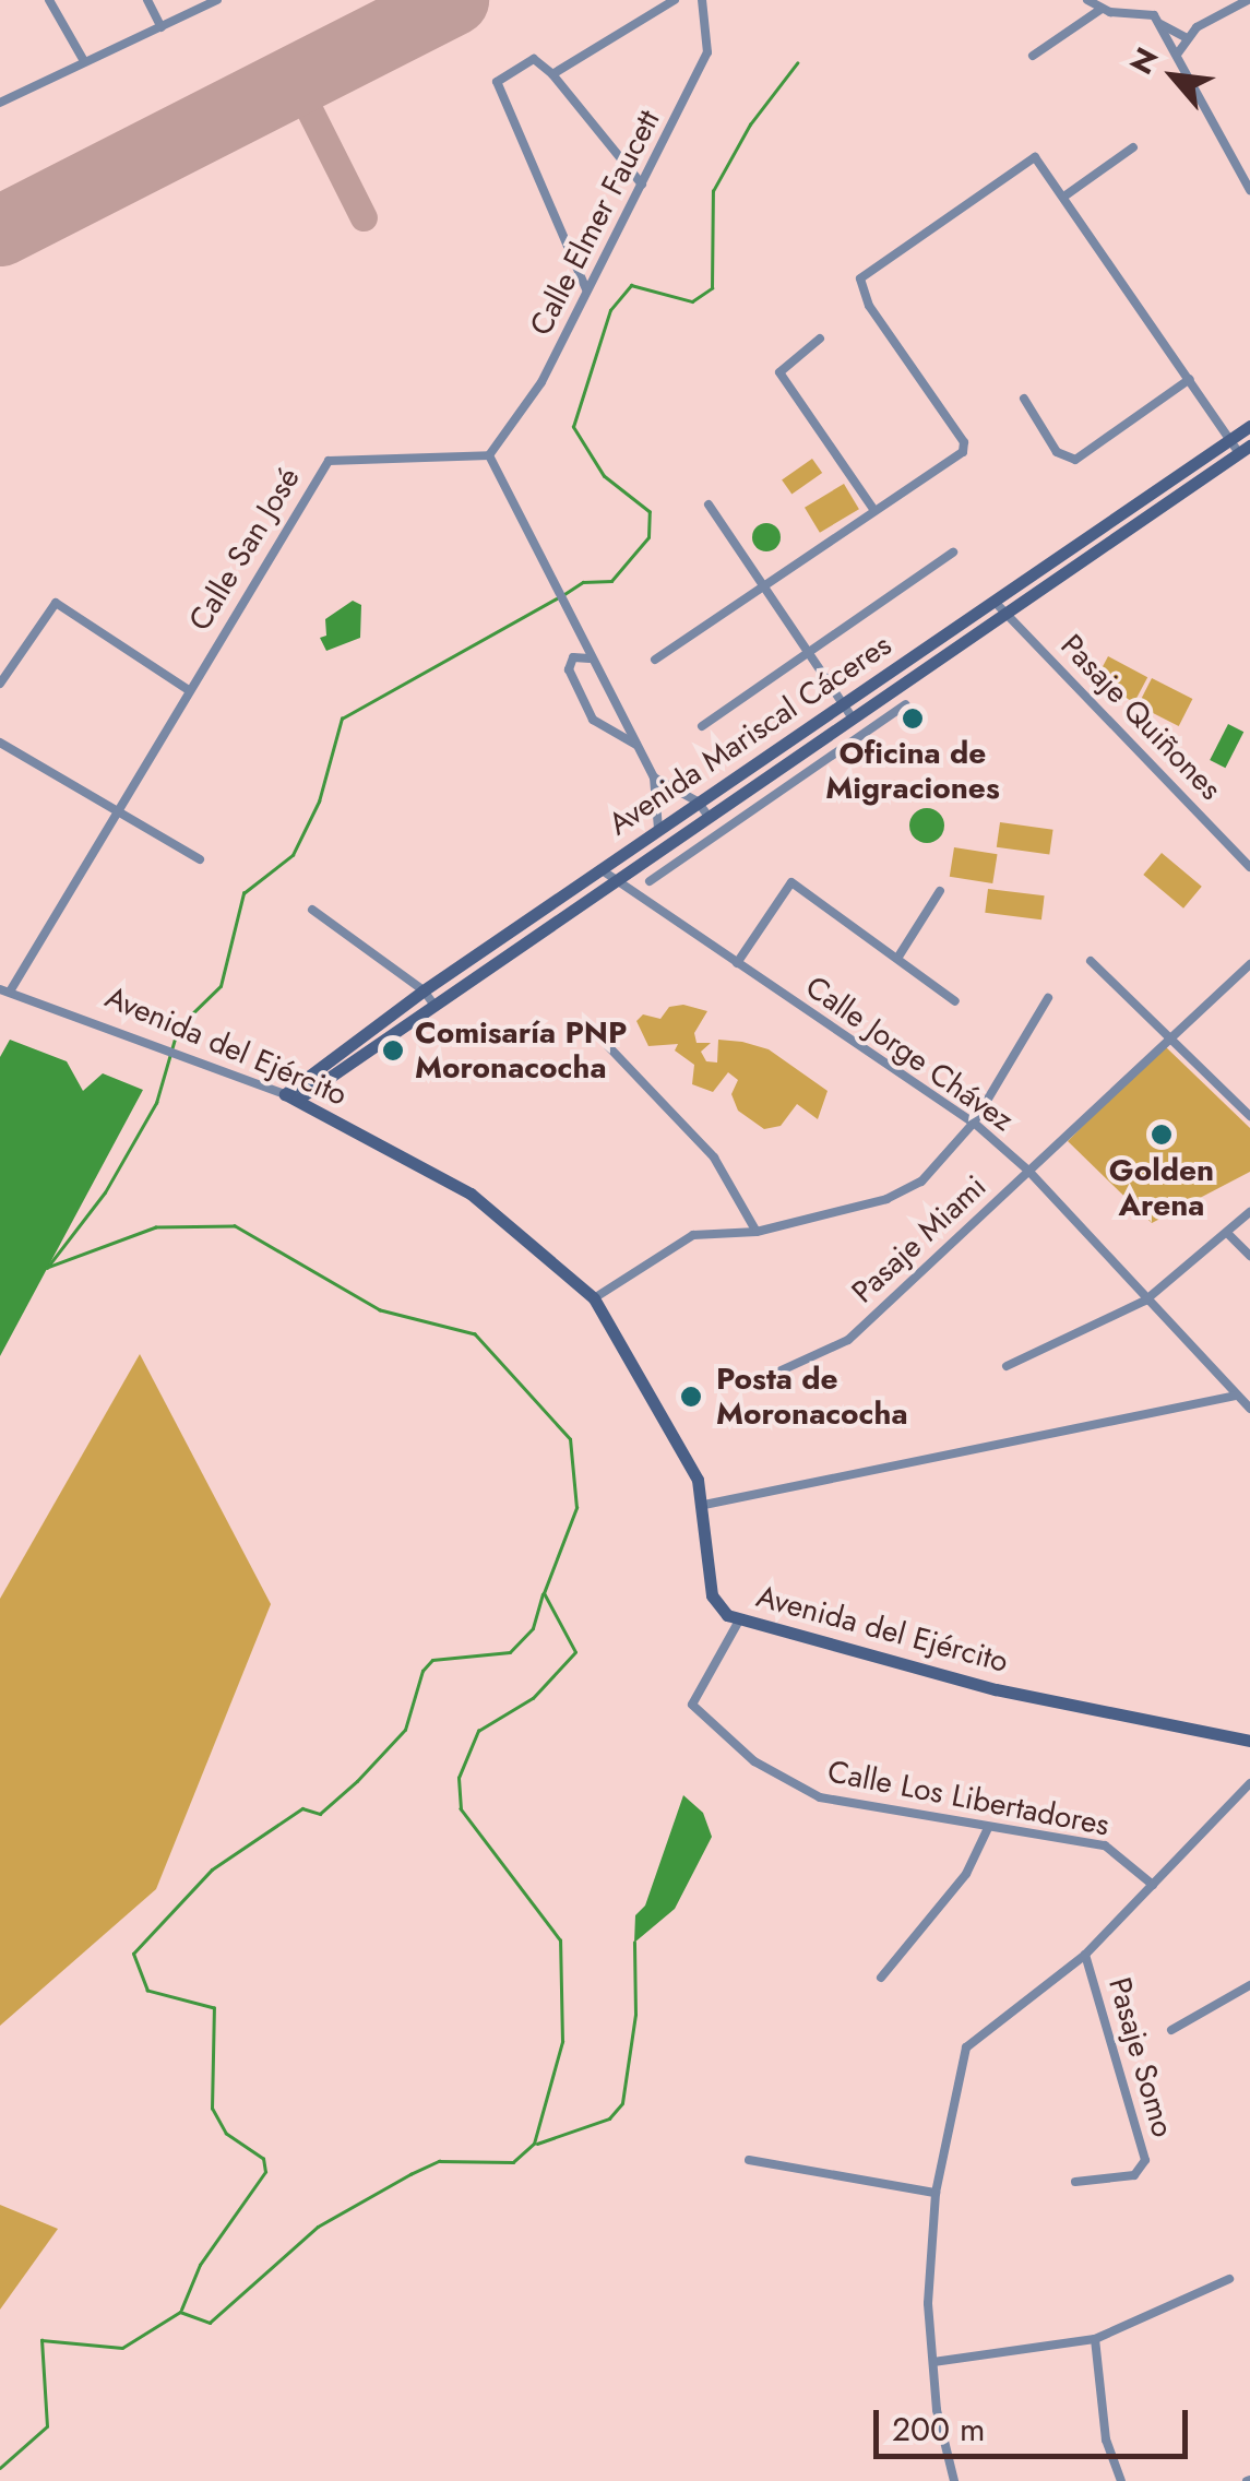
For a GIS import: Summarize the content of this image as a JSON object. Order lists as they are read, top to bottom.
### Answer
{
  "streets": {
    "main road": ["Avenida Mariscal Cáceres", "Avenida del Ejército"],
    "street": [
      "Calle Elmer Faucett",
      "Calle San José",
      "Pasaje Quiñones",
      "Calle Jorge Chávez",
      "Pasaje Miami",
      "Calle Los Libertadores",
      "Pasaje Somo"
    ]
  },
  "crossings": [
    ["Calle Elmer Faucett", "Calle San José"],
    ["Calle San José", "Avenida del Ejército"],
    ["Pasaje Quiñones", "Avenida Mariscal Cáceres"],
    ["Avenida Mariscal Cáceres", "Avenida del Ejército"],
    ["Avenida Mariscal Cáceres", "Calle Jorge Chávez"],
    ["Avenida del Ejército", "Calle Los Libertadores"],
    ["Calle Jorge Chávez", "Pasaje Miami"]
  ],
  "places": [
    "Oficina de Migraciones",
    "Comisaría PNP Moronacocha",
    "Golden Arena",
    "Posta de Moronacocha"
  ],
  "scale_bar": "200 m",
  "north": "top left"
}
